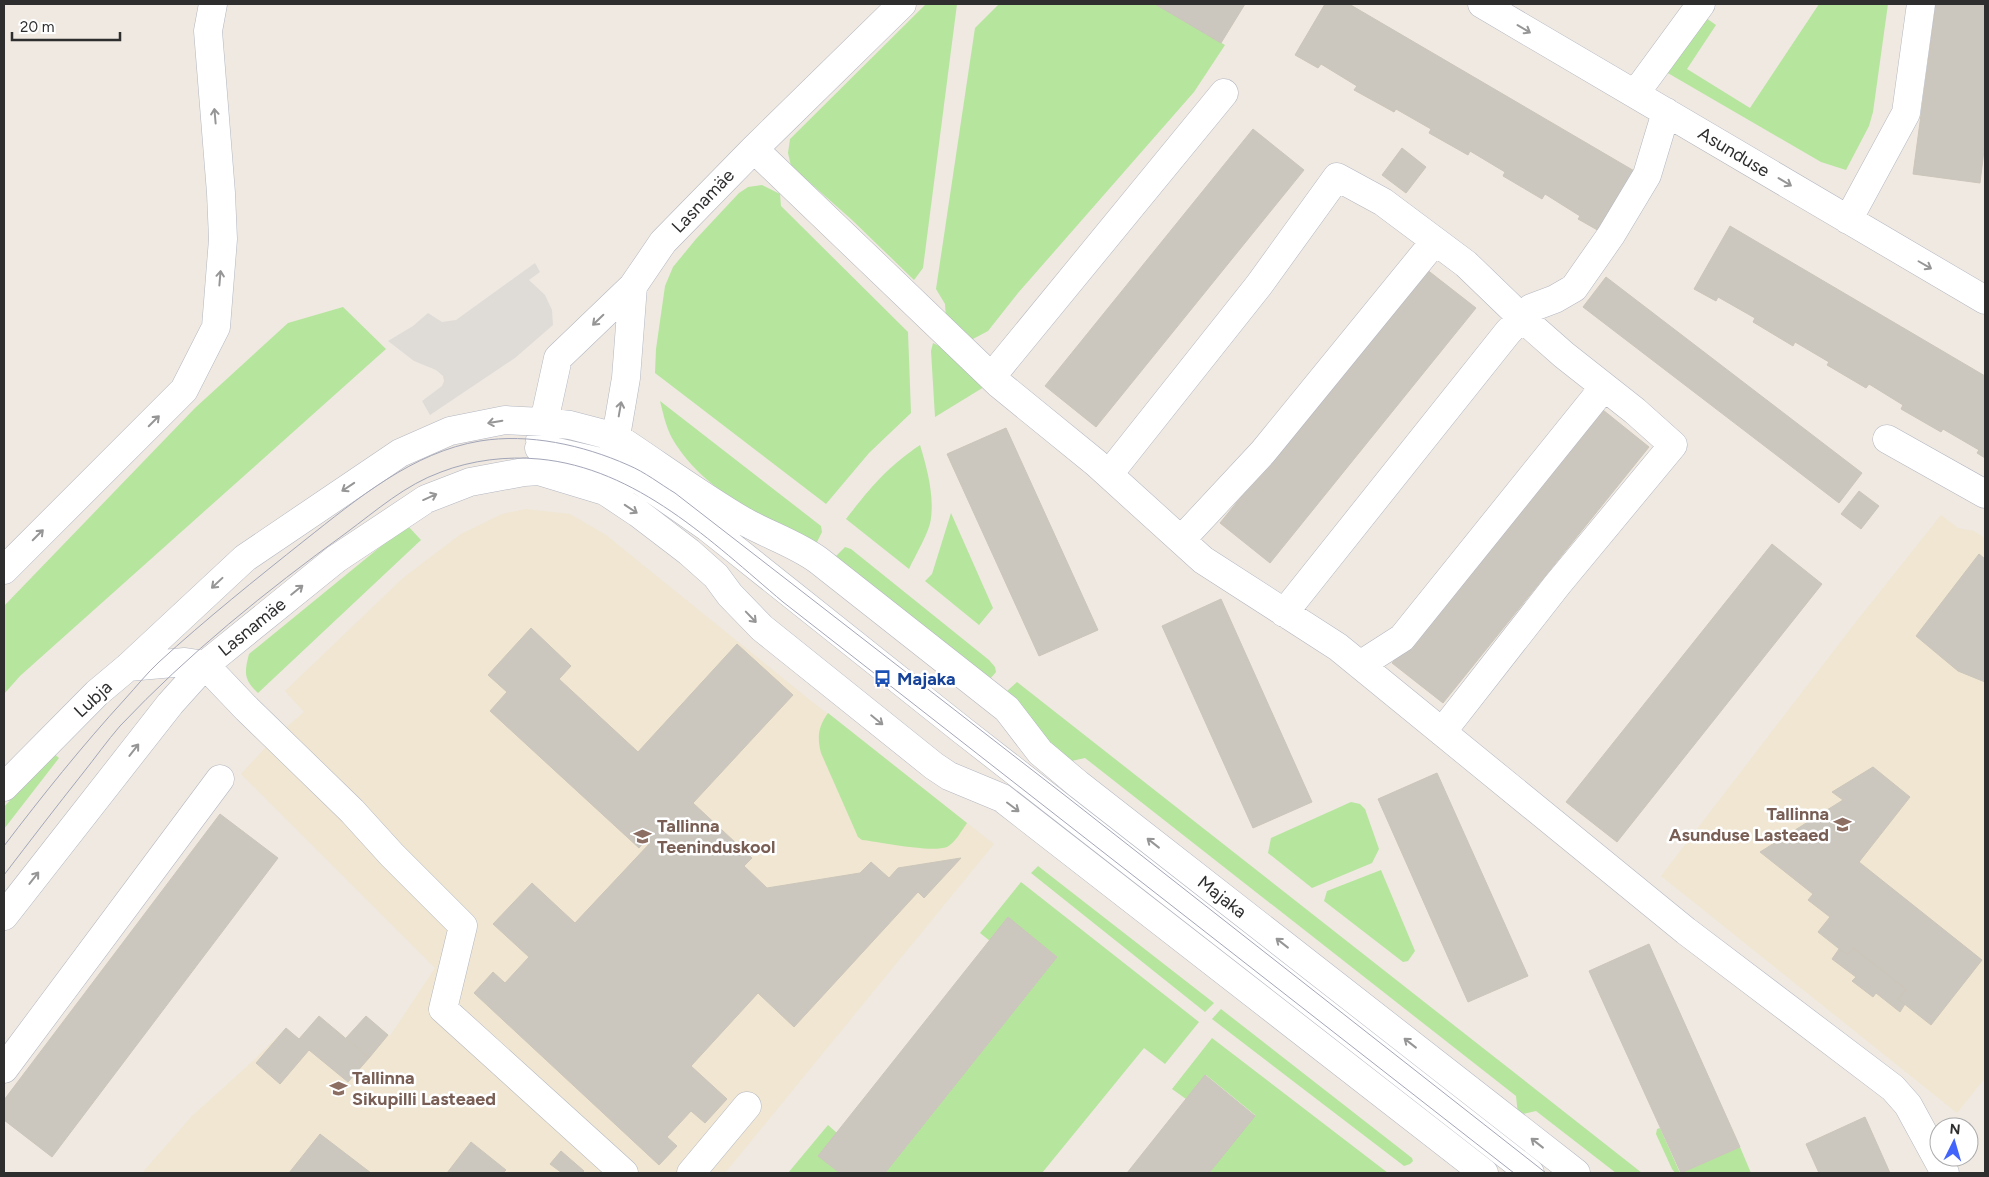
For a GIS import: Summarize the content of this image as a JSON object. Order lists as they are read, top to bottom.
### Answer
{
  "streets": {
    "street": [
      "Asunduse",
      "Lasnamäe",
      "Lubja",
      "Majaka"
    ]
  },
  "crossings": [
    ["Lasnamäe", "Lubja"],
    ["Lasnamäe", "Majaka"]
  ],
  "one_way": ["Asunduse"],
  "places": {
    "bus stop": ["Majaka"],
    "school or university": ["Tallinna Asunduse Lasteaed", "Tallinna Teeninduskool", "Tallinna Sikupilli Lasteaed"]
  },
  "scale_bar": "20 m",
  "north": "top"
}
